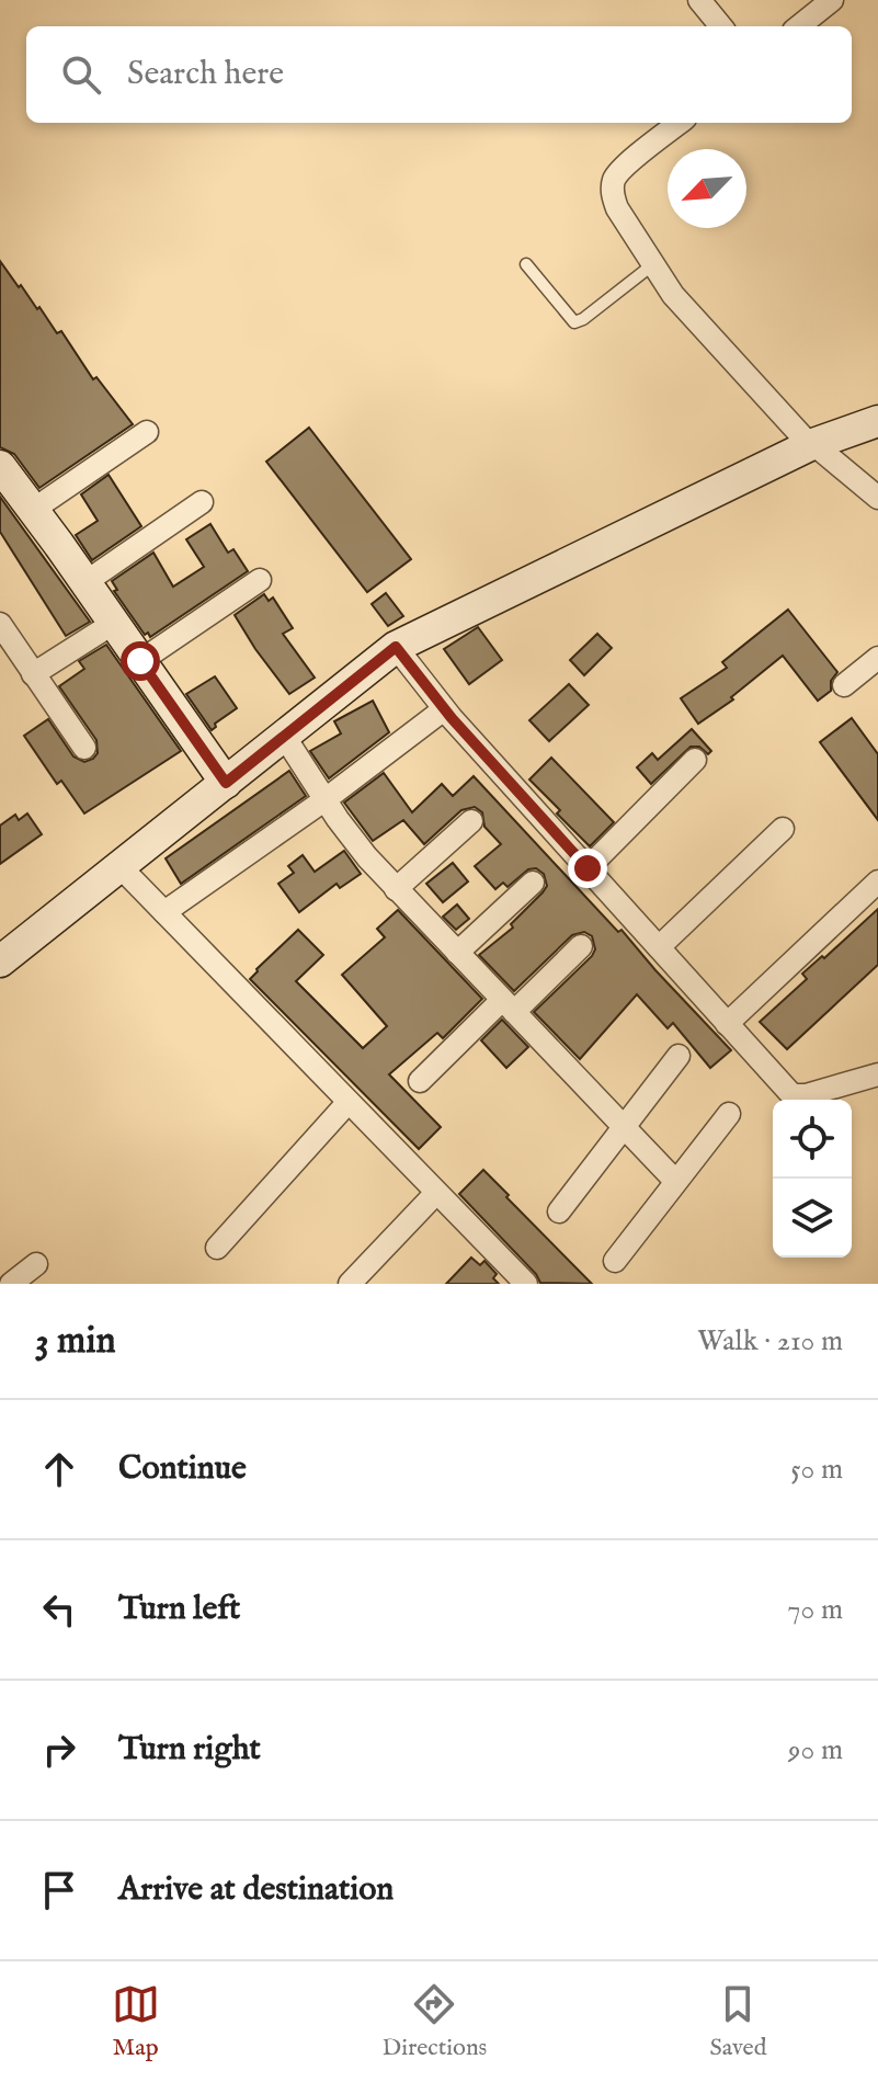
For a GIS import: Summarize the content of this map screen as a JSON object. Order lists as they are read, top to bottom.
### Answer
{
  "north": "bottom left",
  "page": {
    "search": "Search here",
    "heading": ["3 min", "Walk · 210 m"],
    "list": [
      ["Continue", "50 m"],
      ["Turn left", "70 m"],
      ["Turn right", "90 m"],
      "Arrive at destination"
    ],
    "nav": ["Map", "Directions", "Saved"]
  }
}
